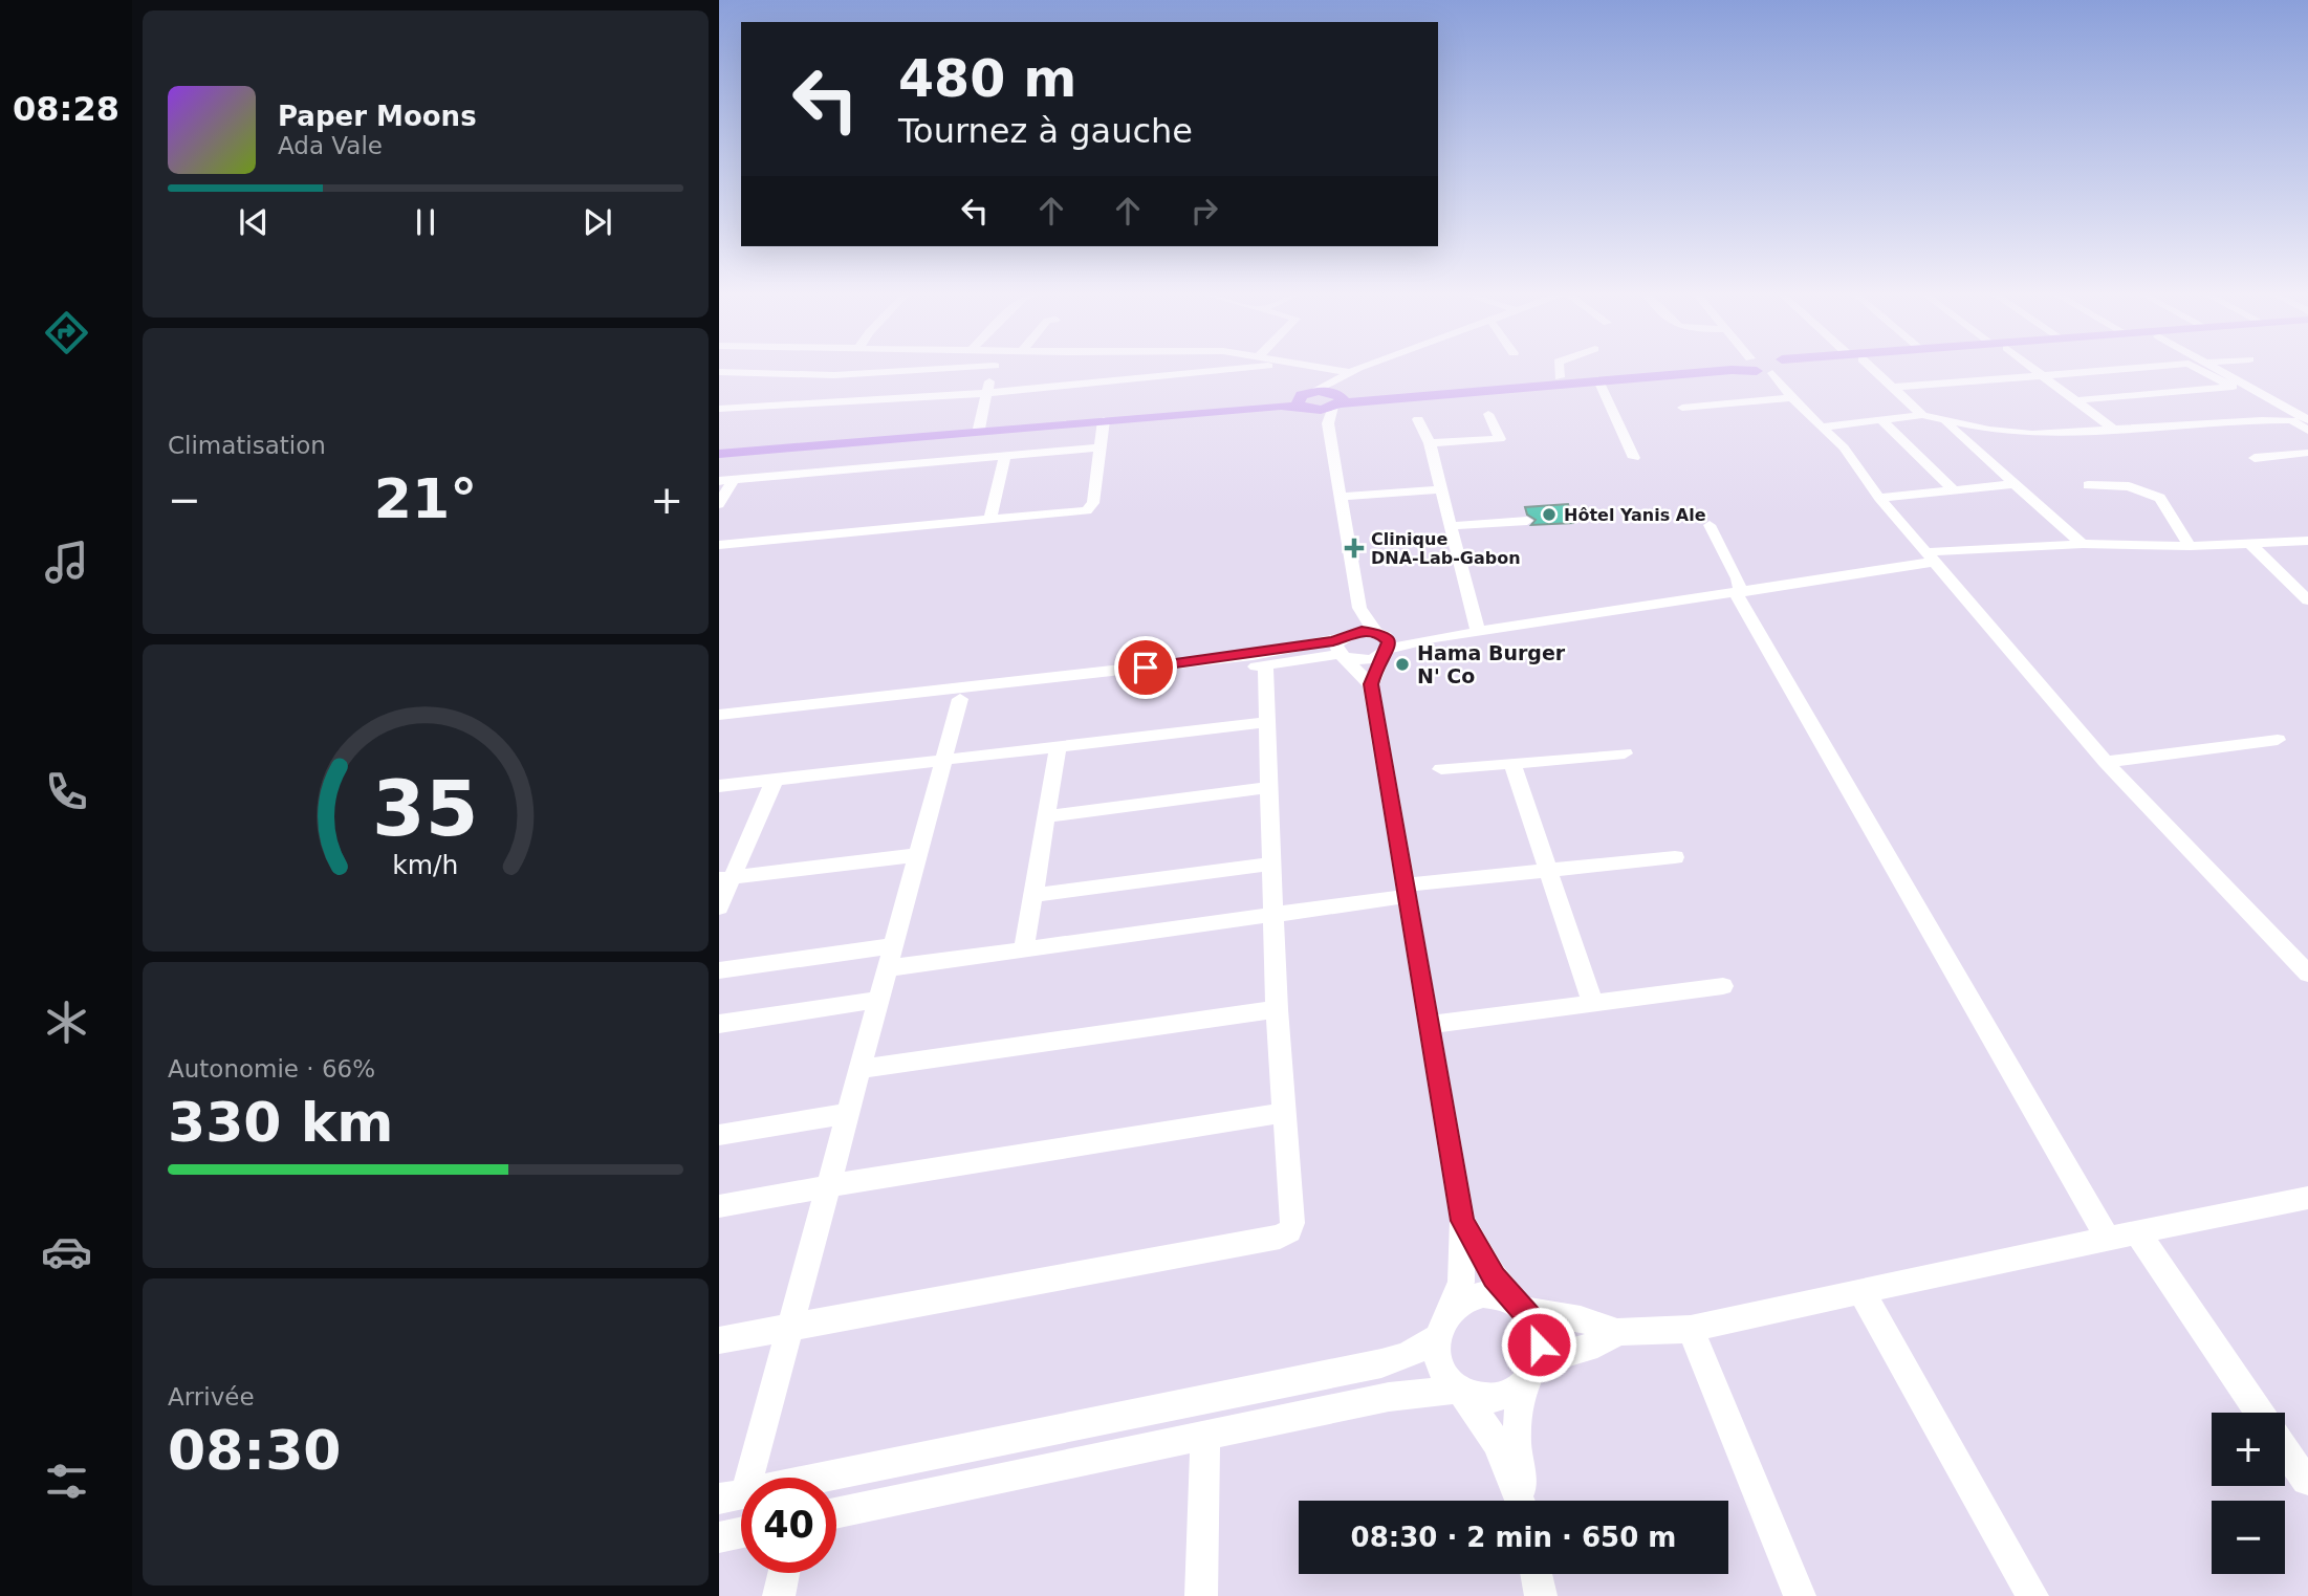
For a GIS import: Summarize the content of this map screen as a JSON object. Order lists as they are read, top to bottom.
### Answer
{
  "places": {
    "other": ["Hôtel Yanis Ale", "Hama Burger N' Co"],
    "health": ["Clinique DNA-Lab-Gabon"]
  },
  "page": {
    "tabs": "08:28",
    "turn": ["480 m", "Tournez à gauche"],
    "song": ["Paper Moons", "Ada Vale"],
    "tile": [
      "Climatisation",
      ["Autonomie · 66%", "330 km"],
      ["Arrivée", "08:30"]
    ],
    "heat": ["−", "21°", "+"],
    "map_buttons": ["+", "−"],
    "limit": "40",
    "trip": "08:30 · 2 min · 650 m",
    "gauge": ["35", "km/h"]
  }
}
